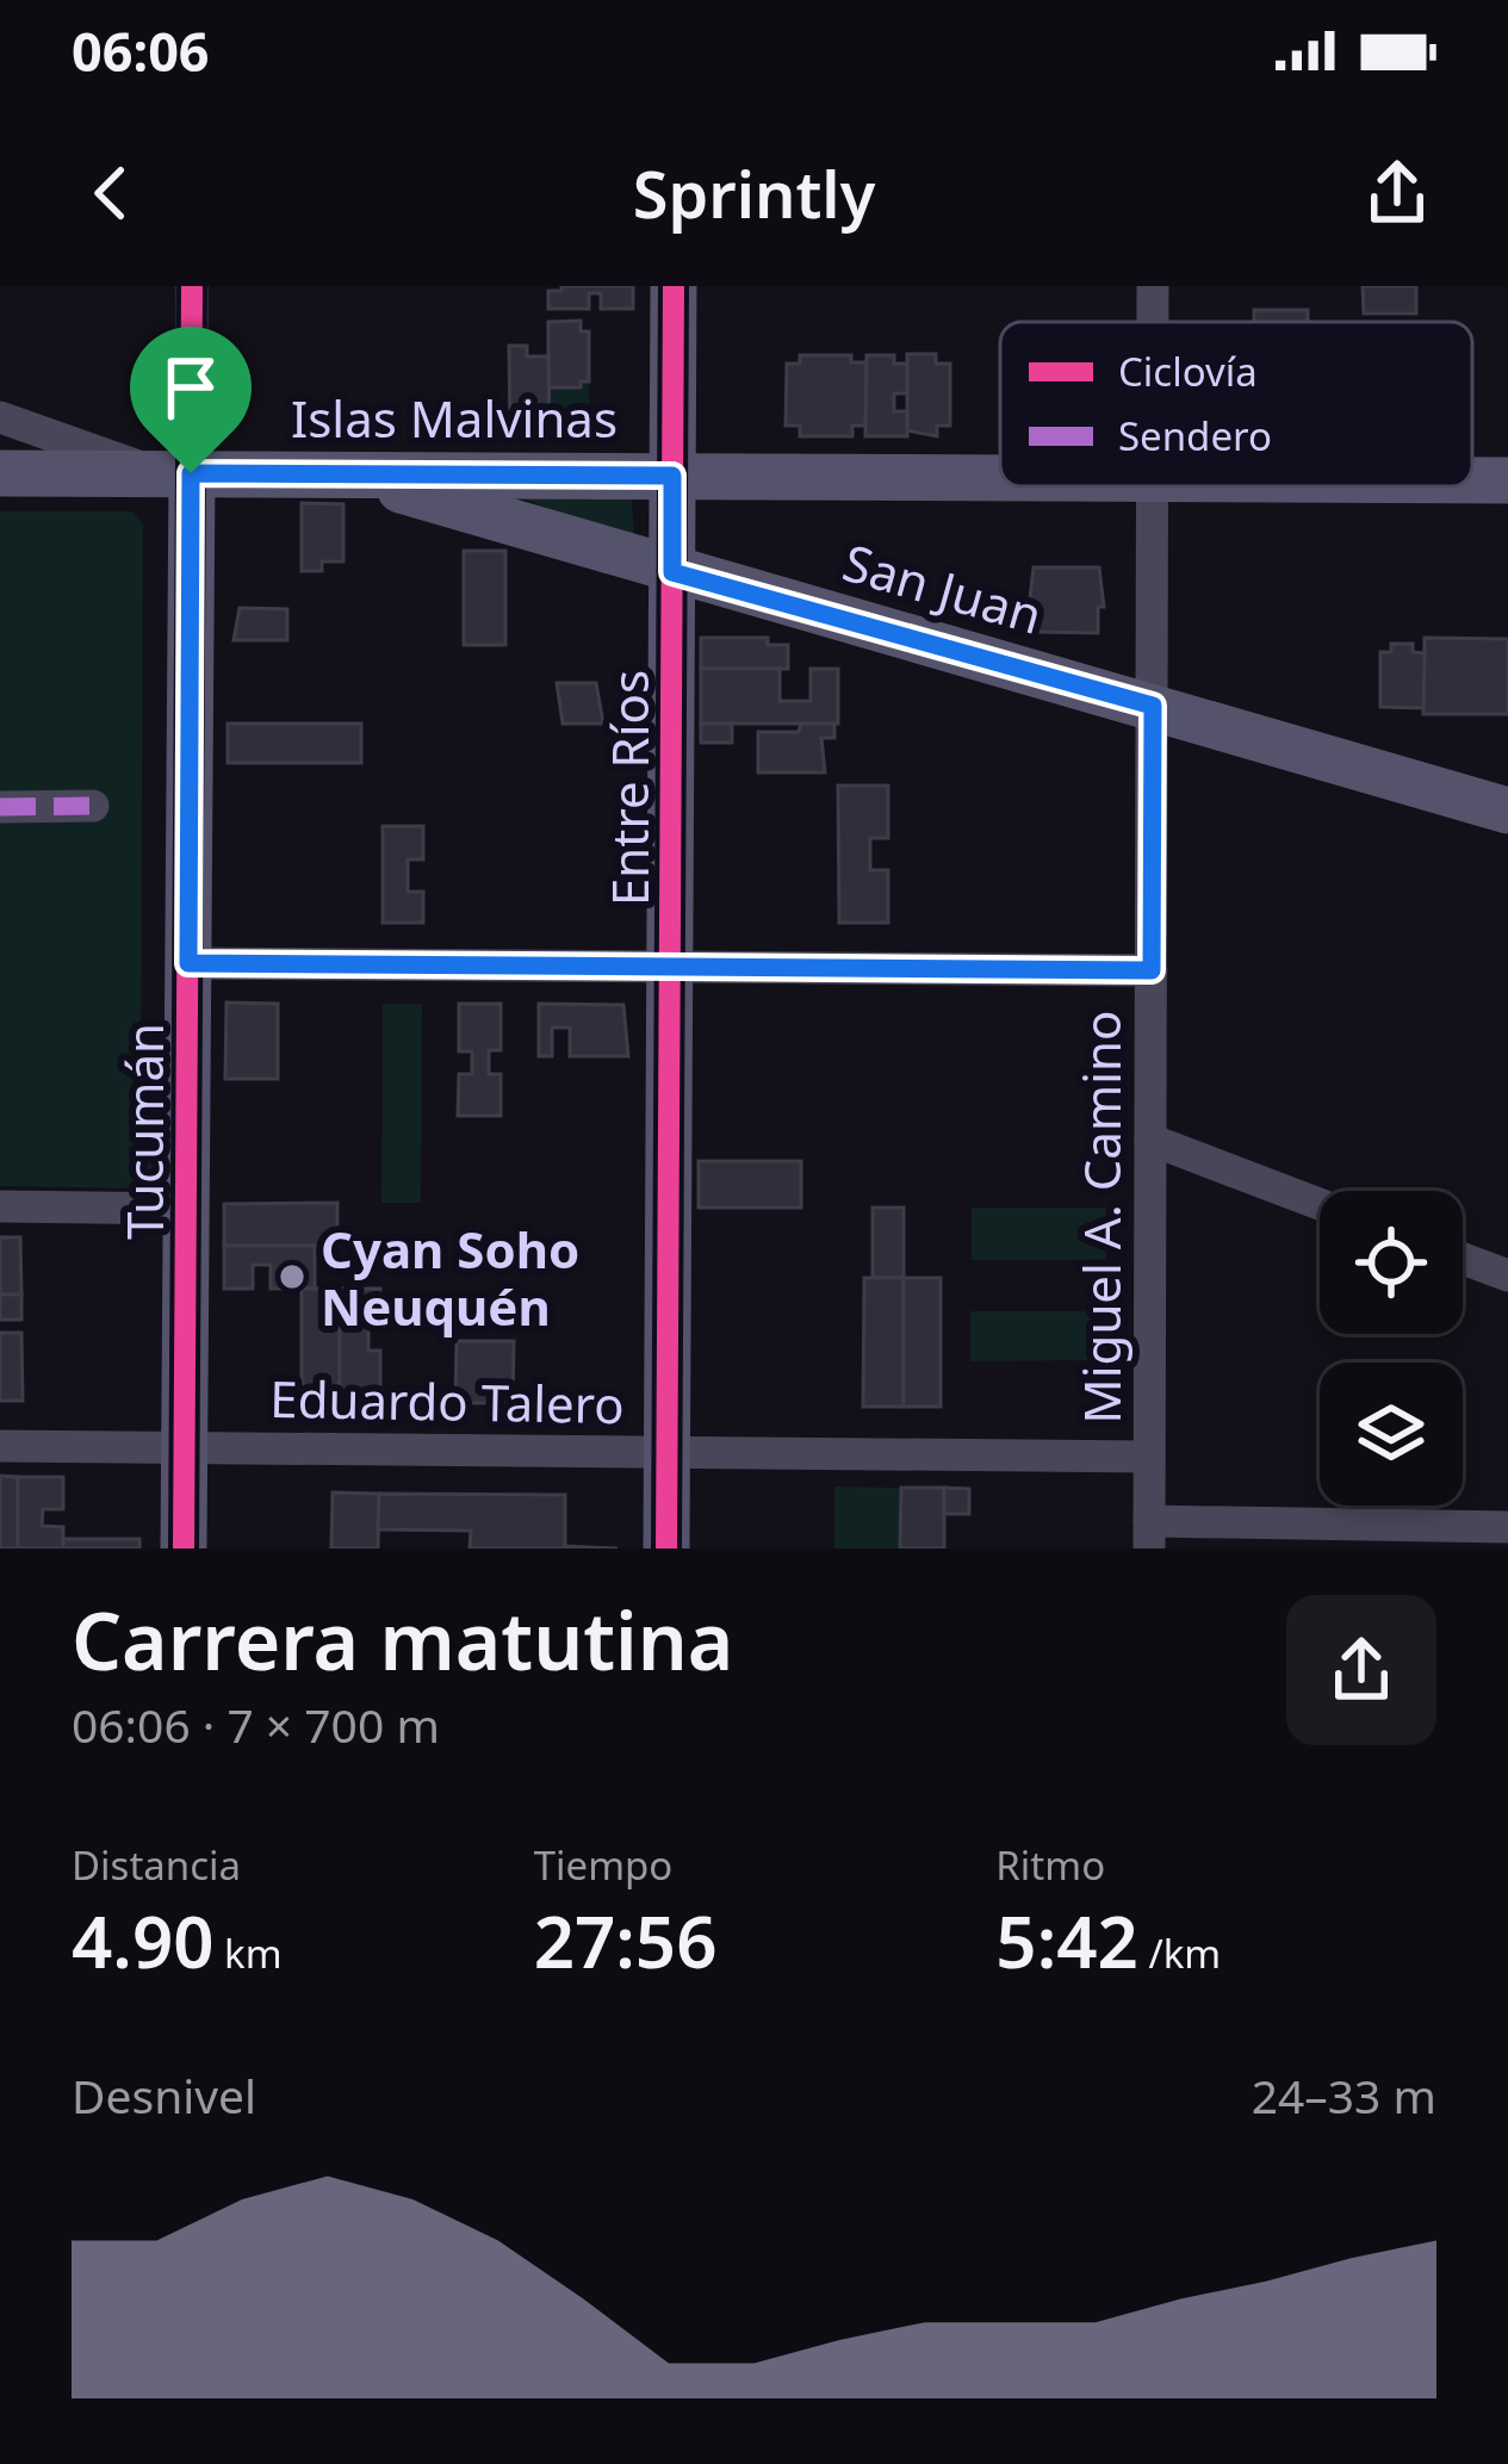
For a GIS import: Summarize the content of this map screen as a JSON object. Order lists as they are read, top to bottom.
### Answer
{
  "streets": {
    "main road": [
      "Islas Malvinas",
      "San Juan",
      "Entre Ríos",
      "Tucumán"
    ],
    "street": ["Miguel A. Camino", "Eduardo Talero"]
  },
  "crossings": [
    ["Islas Malvinas", "San Juan"],
    ["Islas Malvinas", "Entre Ríos"],
    ["Islas Malvinas", "Tucumán"],
    ["San Juan", "Entre Ríos"],
    ["San Juan", "Miguel A. Camino"],
    ["Entre Ríos", "Eduardo Talero"],
    ["Tucumán", "Eduardo Talero"],
    ["Miguel A. Camino", "Eduardo Talero"]
  ],
  "places": ["Cyan Soho Neuquén"],
  "legend": ["Ciclovía", "Sendero"],
  "page": {
    "status": "06:06",
    "header": "Sprintly",
    "heading": ["Carrera matutina", "06:06 · 7 × 700 m"],
    "stats": [
      ["Distancia", "4.90 km"],
      ["Tiempo", "27:56"],
      ["Ritmo", "5:42 /km"]
    ],
    "chart": ["Desnivel", "24–33 m"]
  }
}
